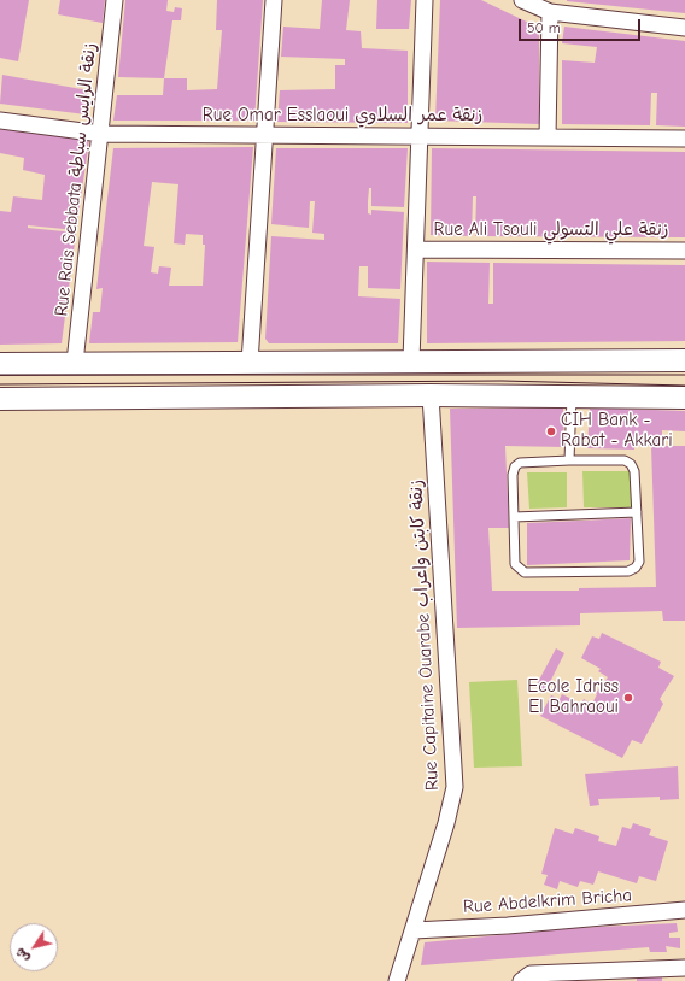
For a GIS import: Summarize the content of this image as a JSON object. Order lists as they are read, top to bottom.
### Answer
{
  "streets": {
    "street": [
      "Rue Omar Esslaoui زنقة عمر السلاوي",
      "Rue Rais Sebbata زنقة الرايس سباطة",
      "Rue Ali Tsouli زنقة علي التسولي",
      "Rue Capitaine Ouarabe زنقة كابتن واعراب",
      "Rue Abdelkrim Bricha"
    ]
  },
  "crossings": [
    ["Rue Omar Esslaoui زنقة عمر السلاوي", "Rue Rais Sebbata زنقة الرايس سباطة"],
    ["Rue Capitaine Ouarabe زنقة كابتن واعراب", "Rue Abdelkrim Bricha"]
  ],
  "places": ["CIH Bank - Rabat - Akkari", "Ecole Idriss El Bahraoui"],
  "scale_bar": "50 m",
  "north": "bottom left"
}
